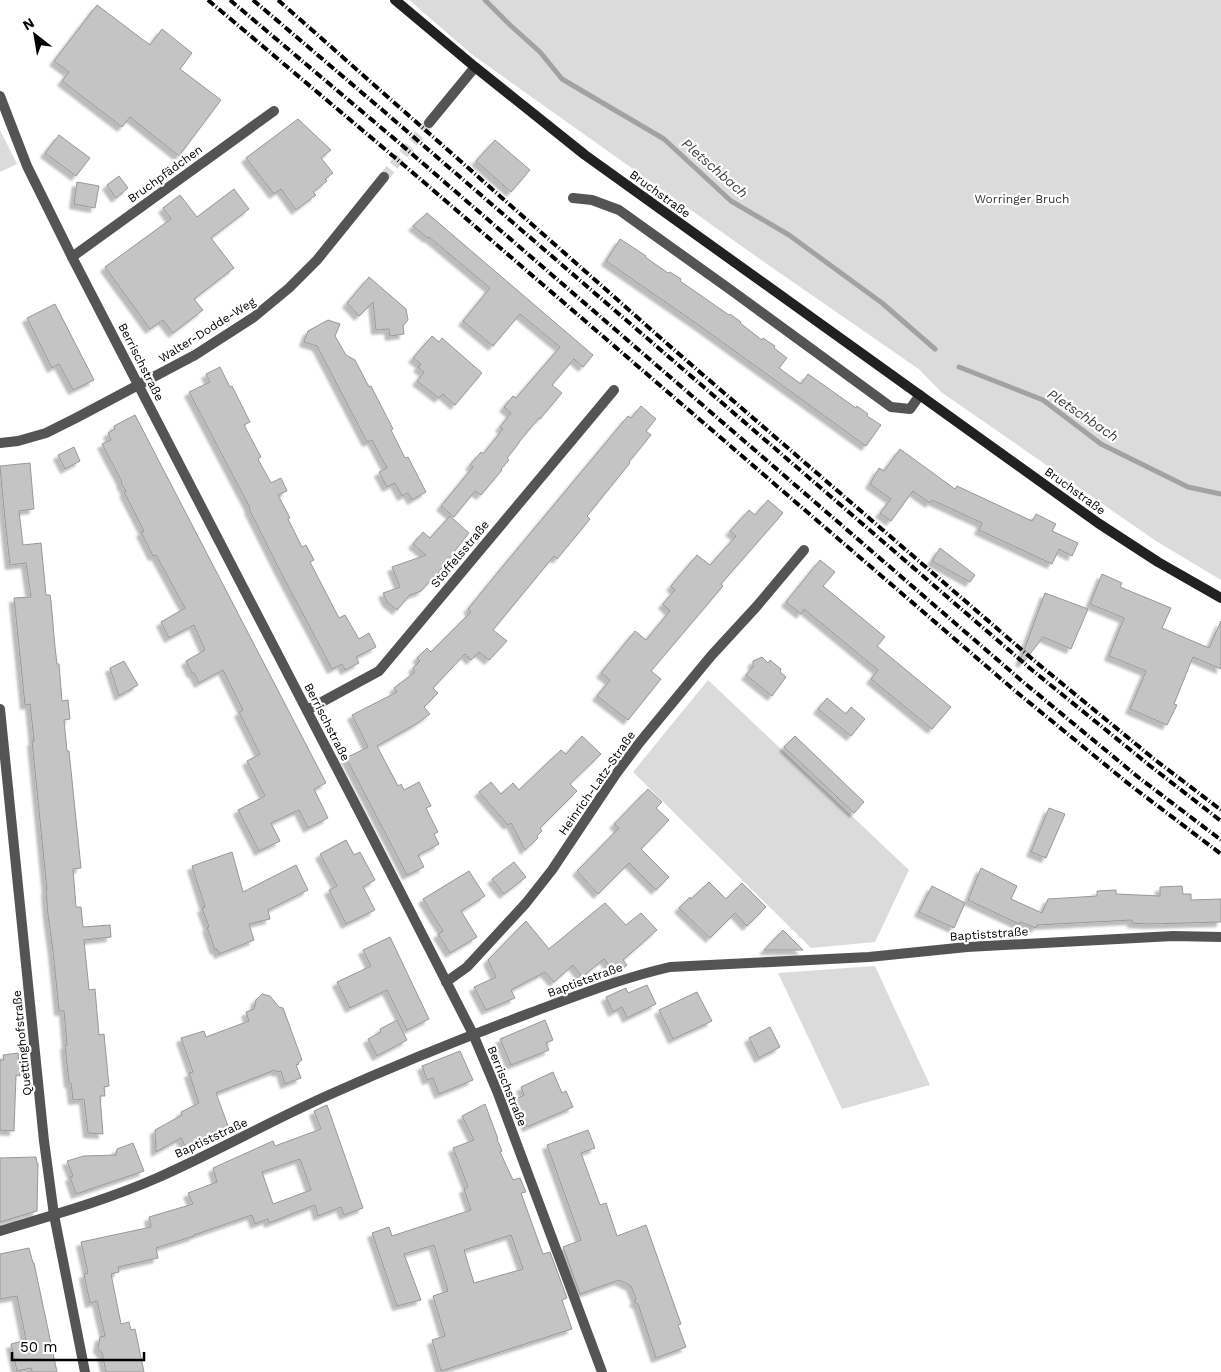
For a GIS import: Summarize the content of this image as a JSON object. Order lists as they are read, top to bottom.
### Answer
{
  "streets": {
    "main road": ["Bruchstraße"],
    "street": [
      "Bruchpfädchen",
      "Walter-Dodde-Weg",
      "Berrischstraße",
      "Stoffelsstraße",
      "Heinrich-Latz-Straße",
      "Baptiststraße",
      "Quettinghofstraße"
    ]
  },
  "crossings": [
    ["Bruchpfädchen", "Berrischstraße"],
    ["Walter-Dodde-Weg", "Berrischstraße"],
    ["Berrischstraße", "Stoffelsstraße"],
    ["Berrischstraße", "Heinrich-Latz-Straße"],
    ["Berrischstraße", "Baptiststraße"],
    ["Baptiststraße", "Quettinghofstraße"]
  ],
  "water": ["Pletschbach"],
  "parks": ["Worringer Bruch"],
  "scale_bar": "50 m",
  "north": "top left"
}
